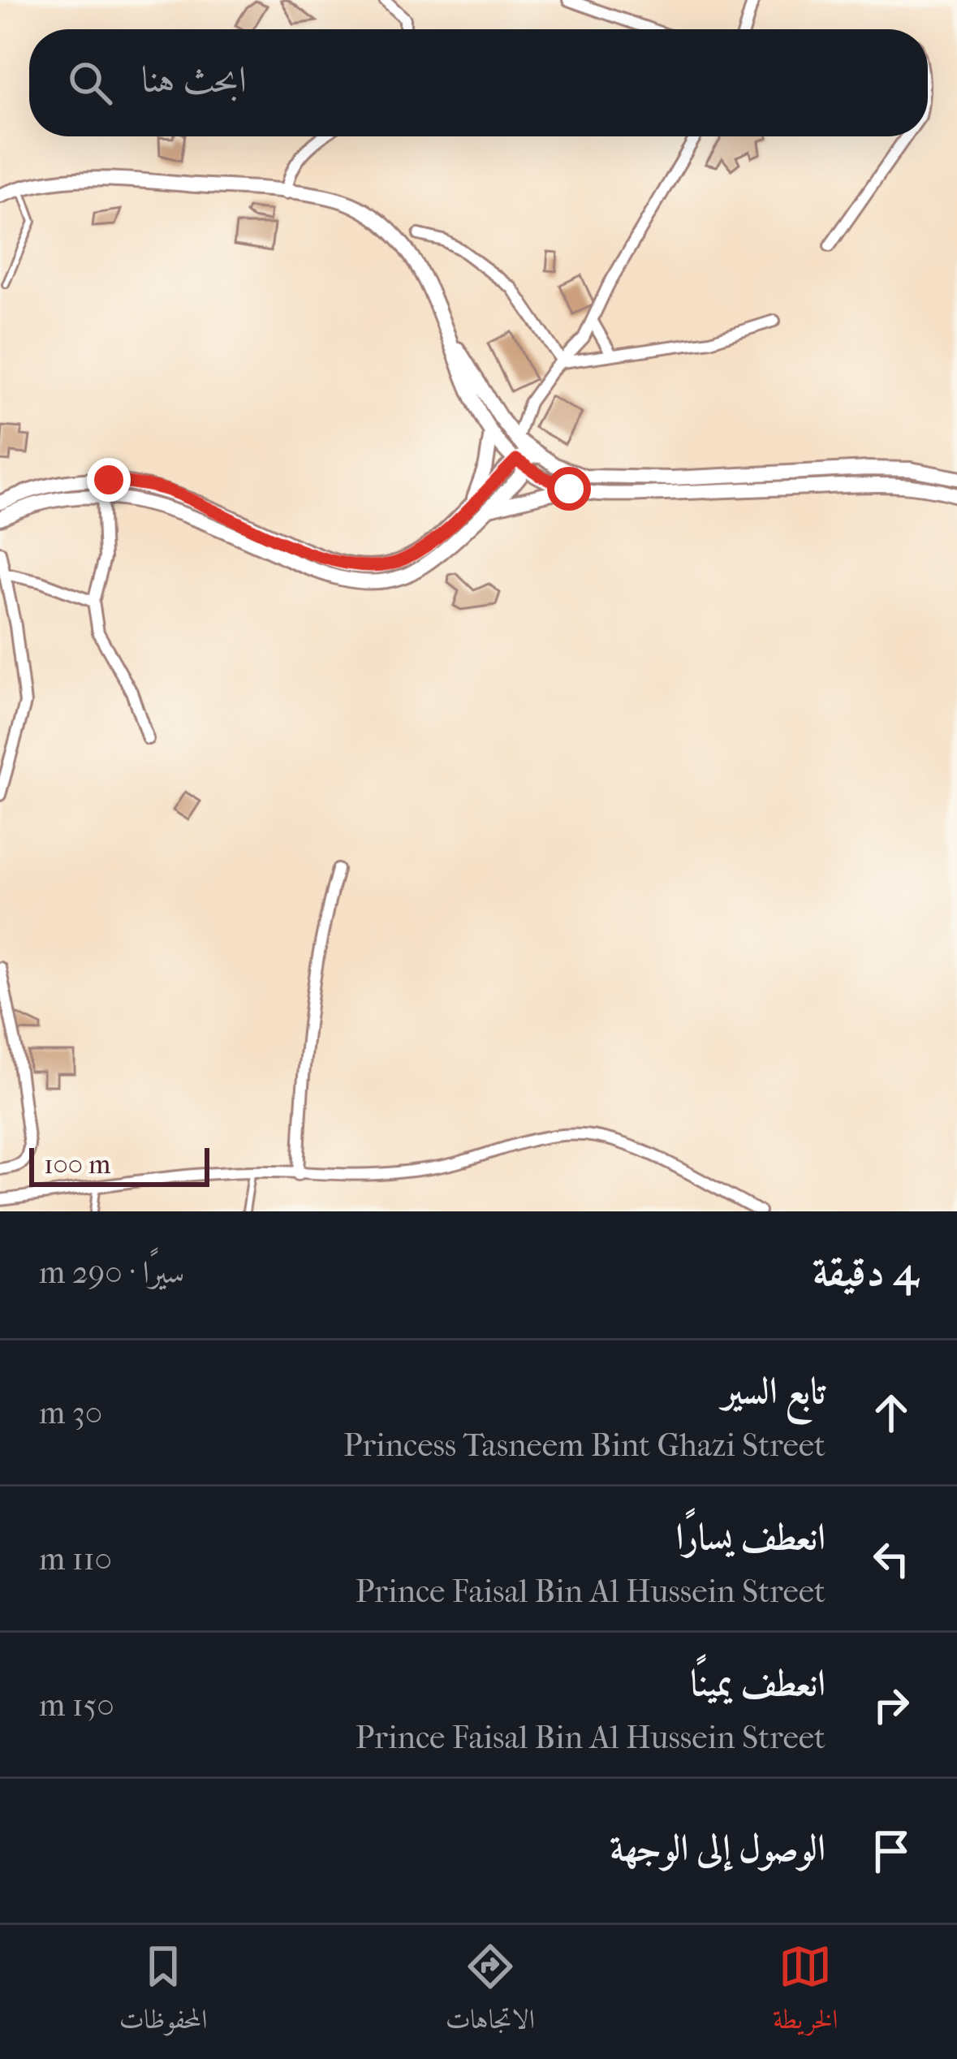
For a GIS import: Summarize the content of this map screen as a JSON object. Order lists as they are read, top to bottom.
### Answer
{
  "scale_bar": "100 m",
  "page": {
    "search": "ابحث هنا",
    "scale": "100 m",
    "heading": ["4 دقيقة", "سيرًا · 290 m"],
    "list": [
      ["تابع السير", "Princess Tasneem Bint Ghazi Street", "30 m"],
      ["انعطف يسارًا", "Prince Faisal Bin Al Hussein Street", "110 m"],
      ["انعطف يمينًا", "Prince Faisal Bin Al Hussein Street", "150 m"],
      "الوصول إلى الوجهة"
    ],
    "nav": ["الخريطة", "الاتجاهات", "المحفوظات"]
  }
}
